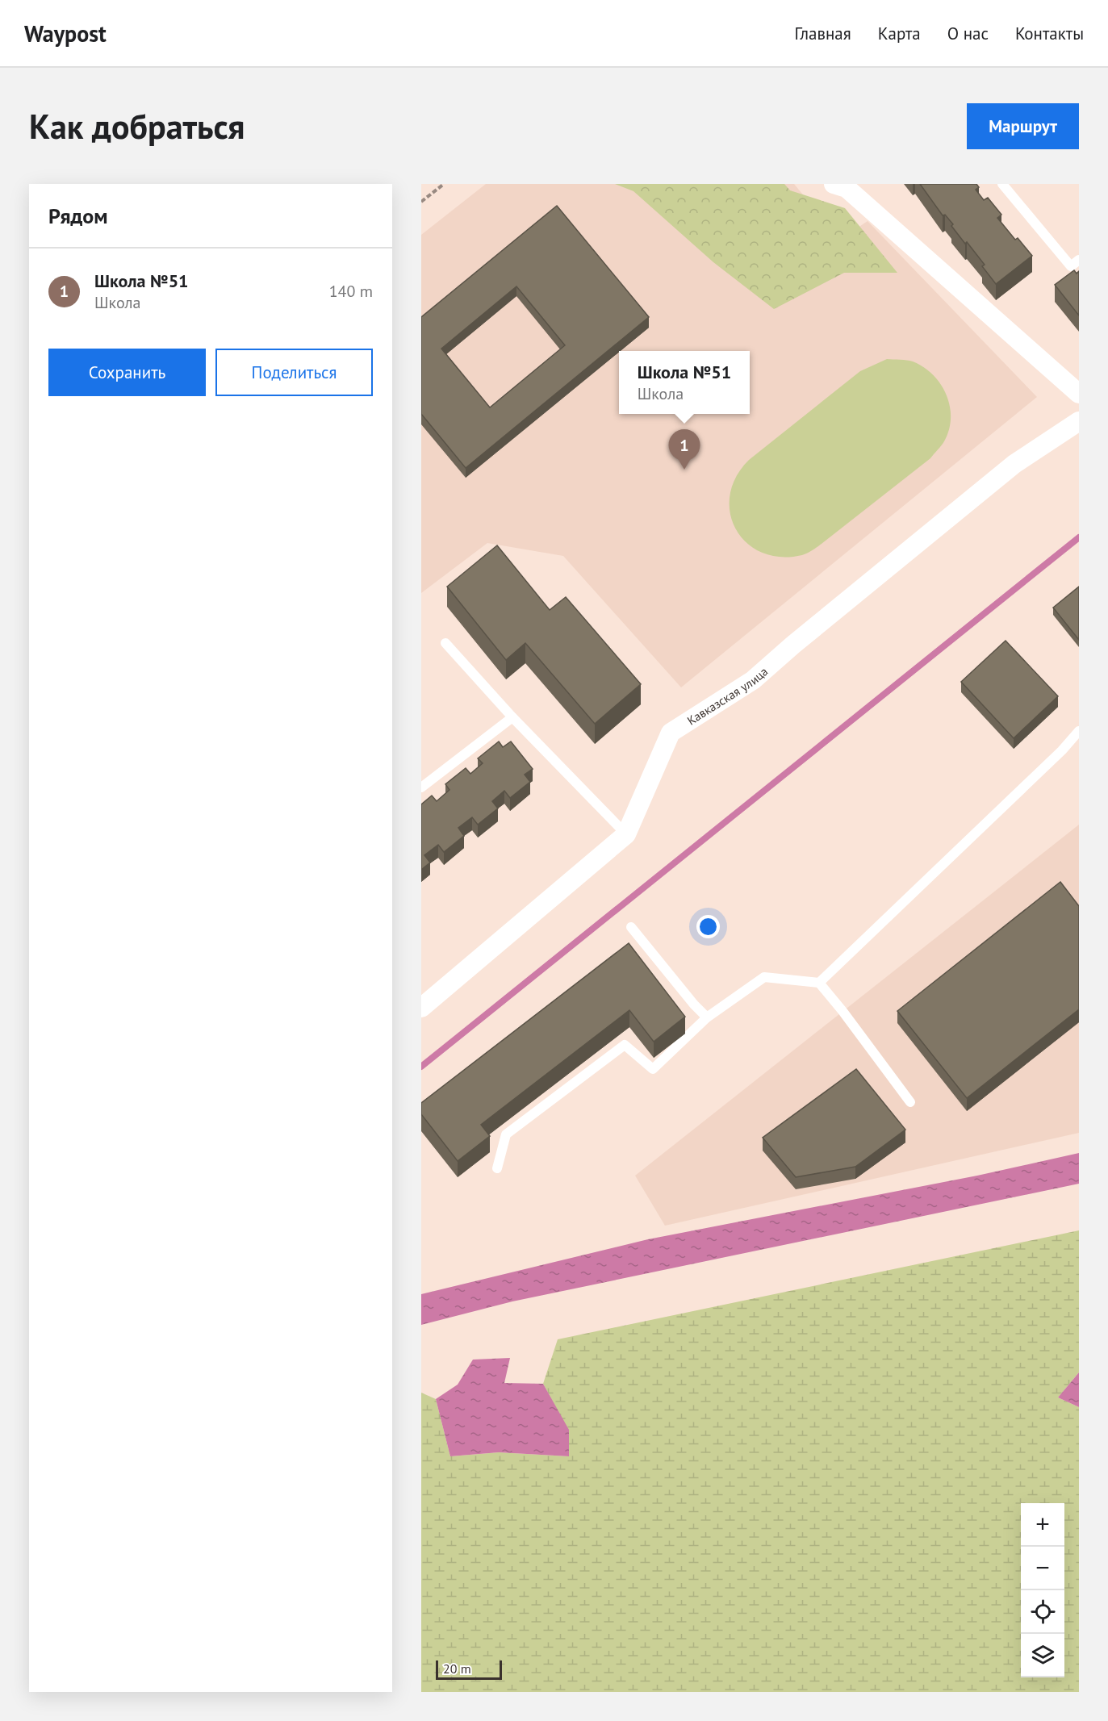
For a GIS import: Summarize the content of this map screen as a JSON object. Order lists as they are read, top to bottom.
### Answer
{
  "streets": {
    "street": ["Кавказская улица"]
  },
  "scale_bar": "20 m",
  "page": {
    "header": "Waypost",
    "nav": [
      "Главная",
      "Карта",
      "О нас",
      "Контакты"
    ],
    "buttons": [
      "Маршрут",
      ["Сохранить", "Поделиться"]
    ],
    "title": "Как добраться",
    "heading": "Рядом",
    "list": [
      {
        "mark": "1",
        "name": "Школа №51",
        "note": "Школа",
        "value": "140 m"
      }
    ],
    "popup": ["Школа №51", "Школа"],
    "pins": "1",
    "map_buttons": ["+", "−"],
    "scale": "20 m"
  }
}
